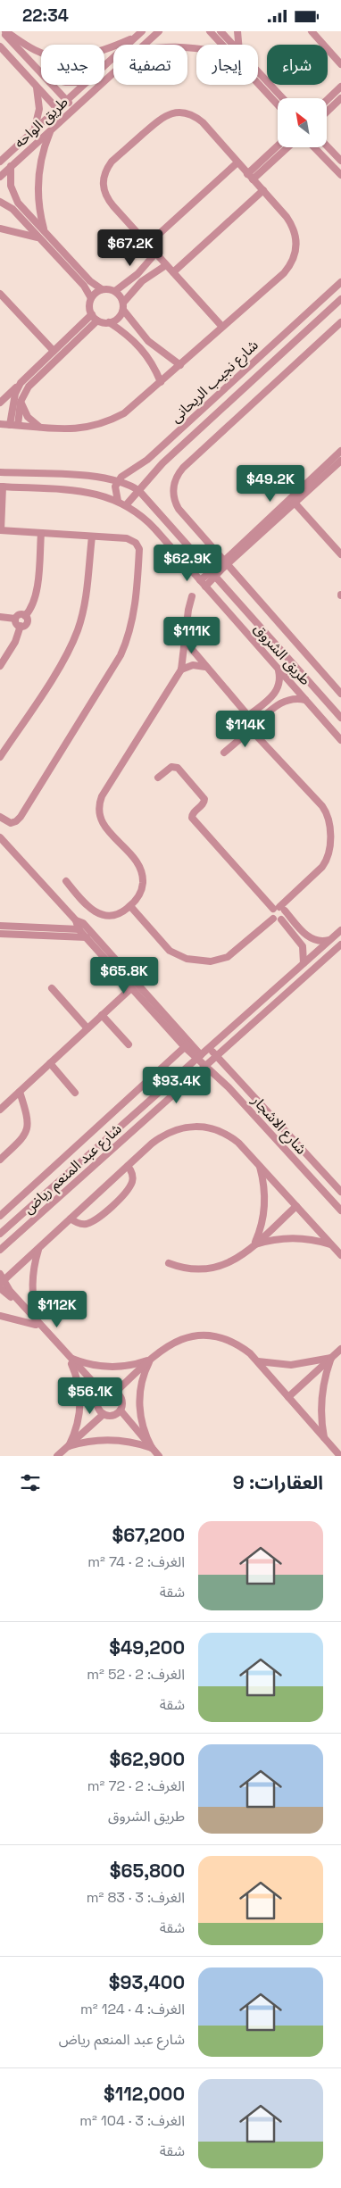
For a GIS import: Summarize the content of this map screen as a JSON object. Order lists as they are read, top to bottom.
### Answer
{
  "streets": {
    "street": [
      "طريق الواحه",
      "شارع نجيب الريحانى",
      "طريق الشروق",
      "شارع الاشجار",
      "شارع عبد المنعم رياض"
    ]
  },
  "crossings": [
    ["شارع نجيب الريحانى", "طريق الشروق"],
    ["شارع الاشجار", "شارع عبد المنعم رياض"]
  ],
  "north": "top left",
  "page": {
    "status": "22:34",
    "chip": [
      "شراء",
      "إيجار",
      "تصفية",
      "جديد"
    ],
    "price": [
      "$67.2K",
      "$49.2K",
      "$62.9K",
      "$111K",
      "$114K",
      "$65.8K",
      "$93.4K",
      "$112K",
      "$56.1K"
    ],
    "heading": "العقارات: 9",
    "list": [
      {
        "name": "$67,200",
        "note": "الغرف: 2 · 74 m² · شقة"
      },
      {
        "name": "$49,200",
        "note": "الغرف: 2 · 52 m² · شقة"
      },
      {
        "name": "$62,900",
        "note": "الغرف: 2 · 72 m² · طريق الشروق"
      },
      {
        "name": "$65,800",
        "note": "الغرف: 3 · 83 m² · شقة"
      },
      {
        "name": "$93,400",
        "note": "الغرف: 4 · 124 m² · شارع عبد المنعم رياض"
      },
      {
        "name": "$112,000",
        "note": "الغرف: 3 · 104 m² · شقة"
      }
    ]
  }
}
